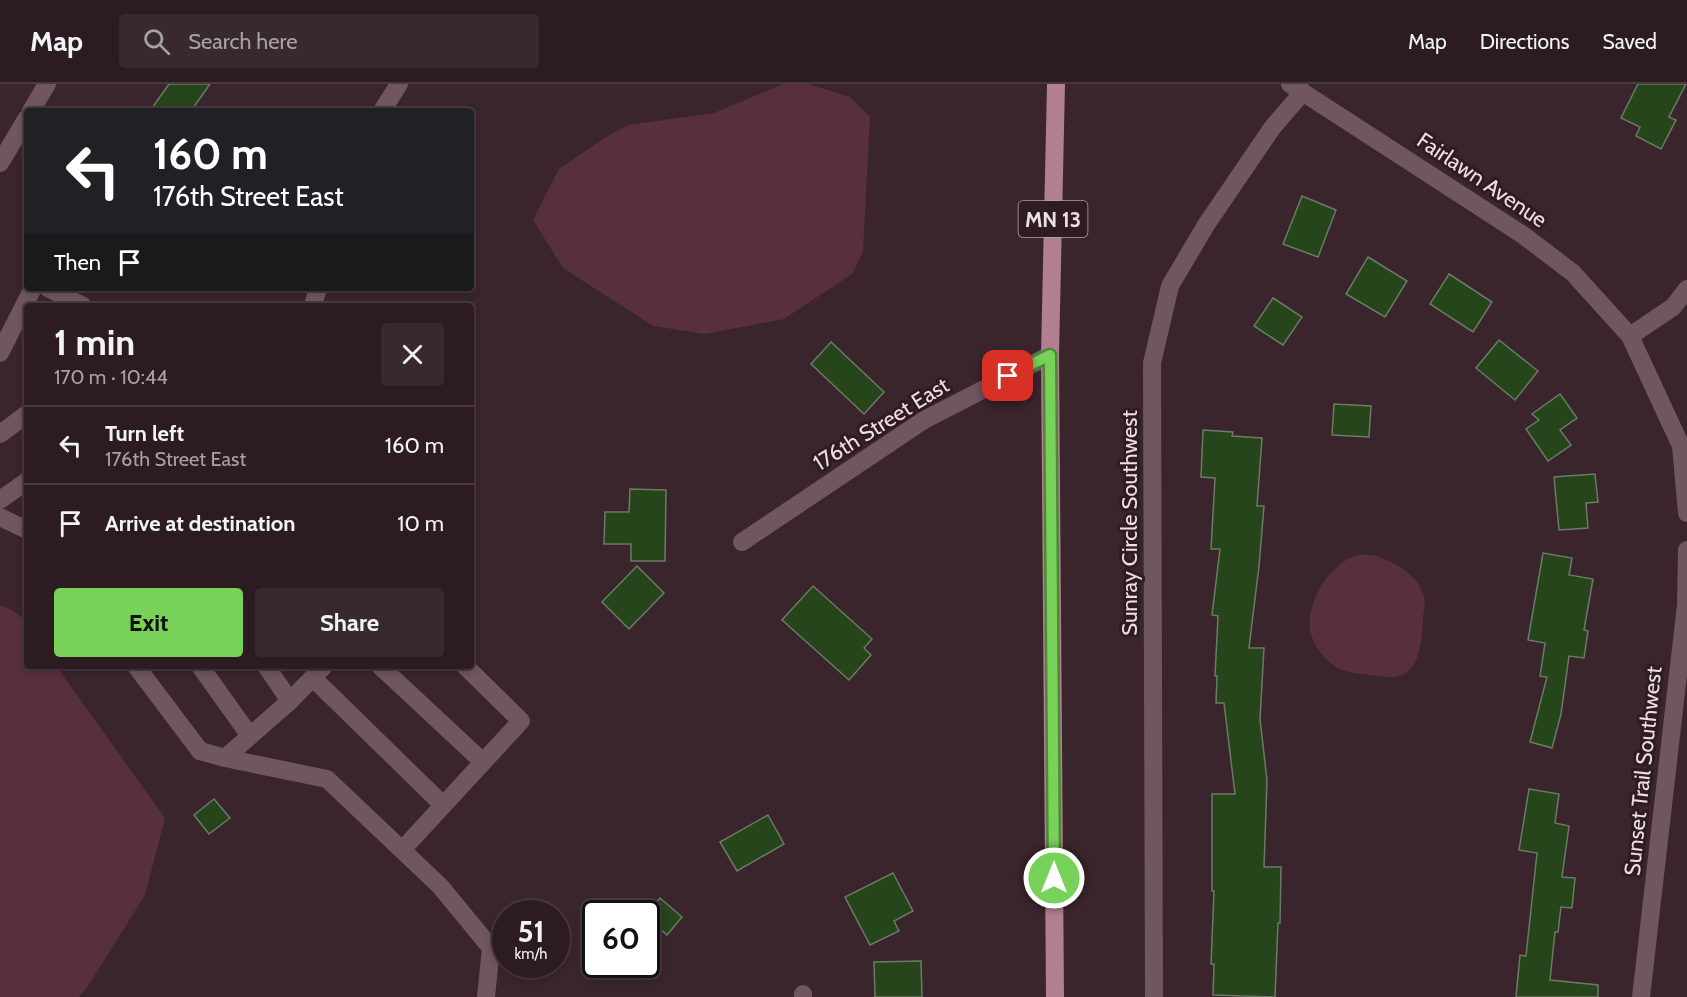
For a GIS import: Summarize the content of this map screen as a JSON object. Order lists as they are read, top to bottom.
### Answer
{
  "streets": {
    "main road": ["MN 13"],
    "street": [
      "Fairlawn Avenue",
      "176th Street East",
      "Sunray Circle Southwest",
      "Sunset Trail Southwest"
    ]
  },
  "crossings": [
    ["Fairlawn Avenue", "Sunray Circle Southwest"],
    ["MN 13", "176th Street East"]
  ],
  "page": {
    "header": "Map",
    "search": "Search here",
    "nav": ["Map", "Directions", "Saved"],
    "turn": ["160 m", "176th Street East"],
    "then": "Then",
    "heading": ["1 min", "170 m · 10:44"],
    "list": [
      {
        "name": "Turn left",
        "note": "176th Street East",
        "value": "160 m"
      },
      {
        "name": "Arrive at destination",
        "value": "10 m"
      }
    ],
    "buttons": ["Exit", "Share"],
    "speed": "51 km/h",
    "limit": "60"
  }
}
